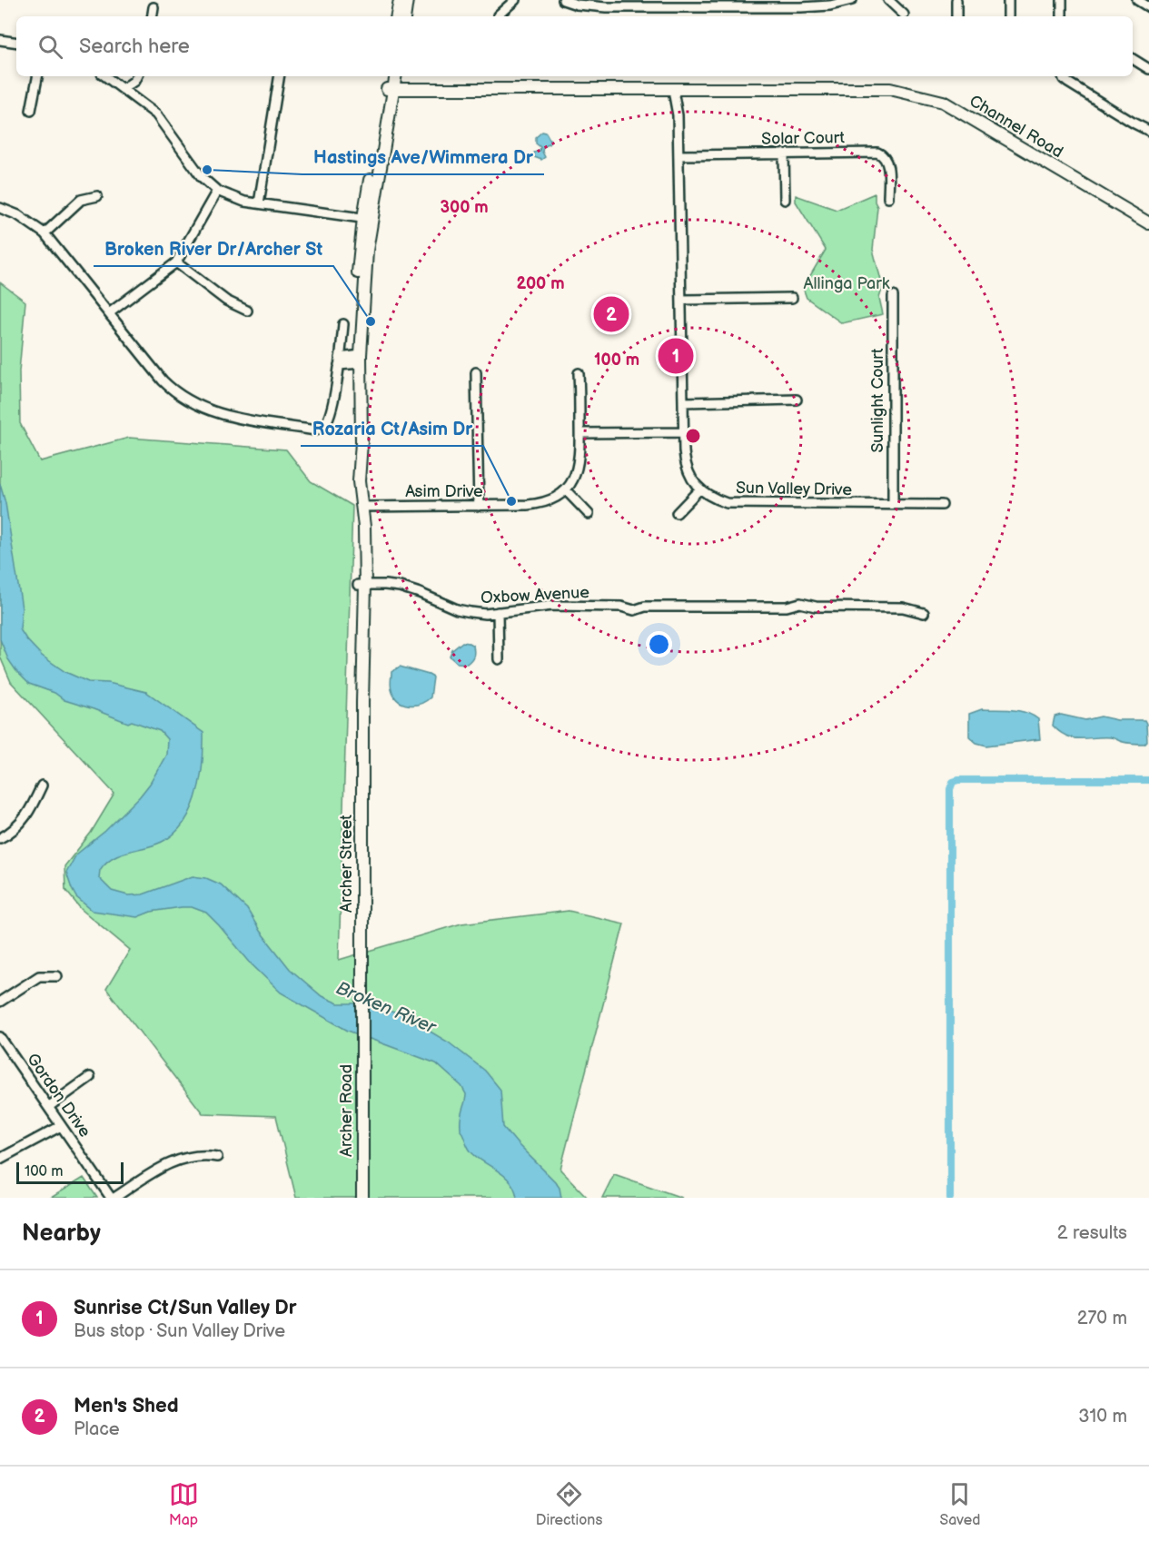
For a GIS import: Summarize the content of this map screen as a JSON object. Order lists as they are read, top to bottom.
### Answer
{
  "streets": {
    "main road": ["Channel Road", "Archer Street", "Archer Road"],
    "street": [
      "Solar Court",
      "Sunlight Court",
      "Sun Valley Drive",
      "Asim Drive",
      "Oxbow Avenue",
      "Gordon Drive"
    ]
  },
  "crossings": [
    ["Channel Road", "Archer Street"],
    ["Sunlight Court", "Sun Valley Drive"],
    ["Asim Drive", "Archer Street"],
    ["Oxbow Avenue", "Archer Street"],
    ["Archer Street", "Archer Road"]
  ],
  "water": ["Broken River"],
  "parks": ["Allinga Park"],
  "places": ["Hastings Ave/Wimmera Dr", "Broken River Dr/Archer St", "Rozaria Ct/Asim Dr"],
  "scale_bar": "100 m",
  "page": {
    "search": "Search here",
    "pins": ["2", "1"],
    "scale": "100 m",
    "heading": ["Nearby", "2 results"],
    "list": [
      {
        "mark": "1",
        "name": "Sunrise Ct/Sun Valley Dr",
        "note": "Bus stop · Sun Valley Drive",
        "value": "270 m"
      },
      {
        "mark": "2",
        "name": "Men's Shed",
        "note": "Place",
        "value": "310 m"
      }
    ],
    "nav": ["Map", "Directions", "Saved"]
  },
  "rings": ["300 m", "200 m", "100 m"]
}
